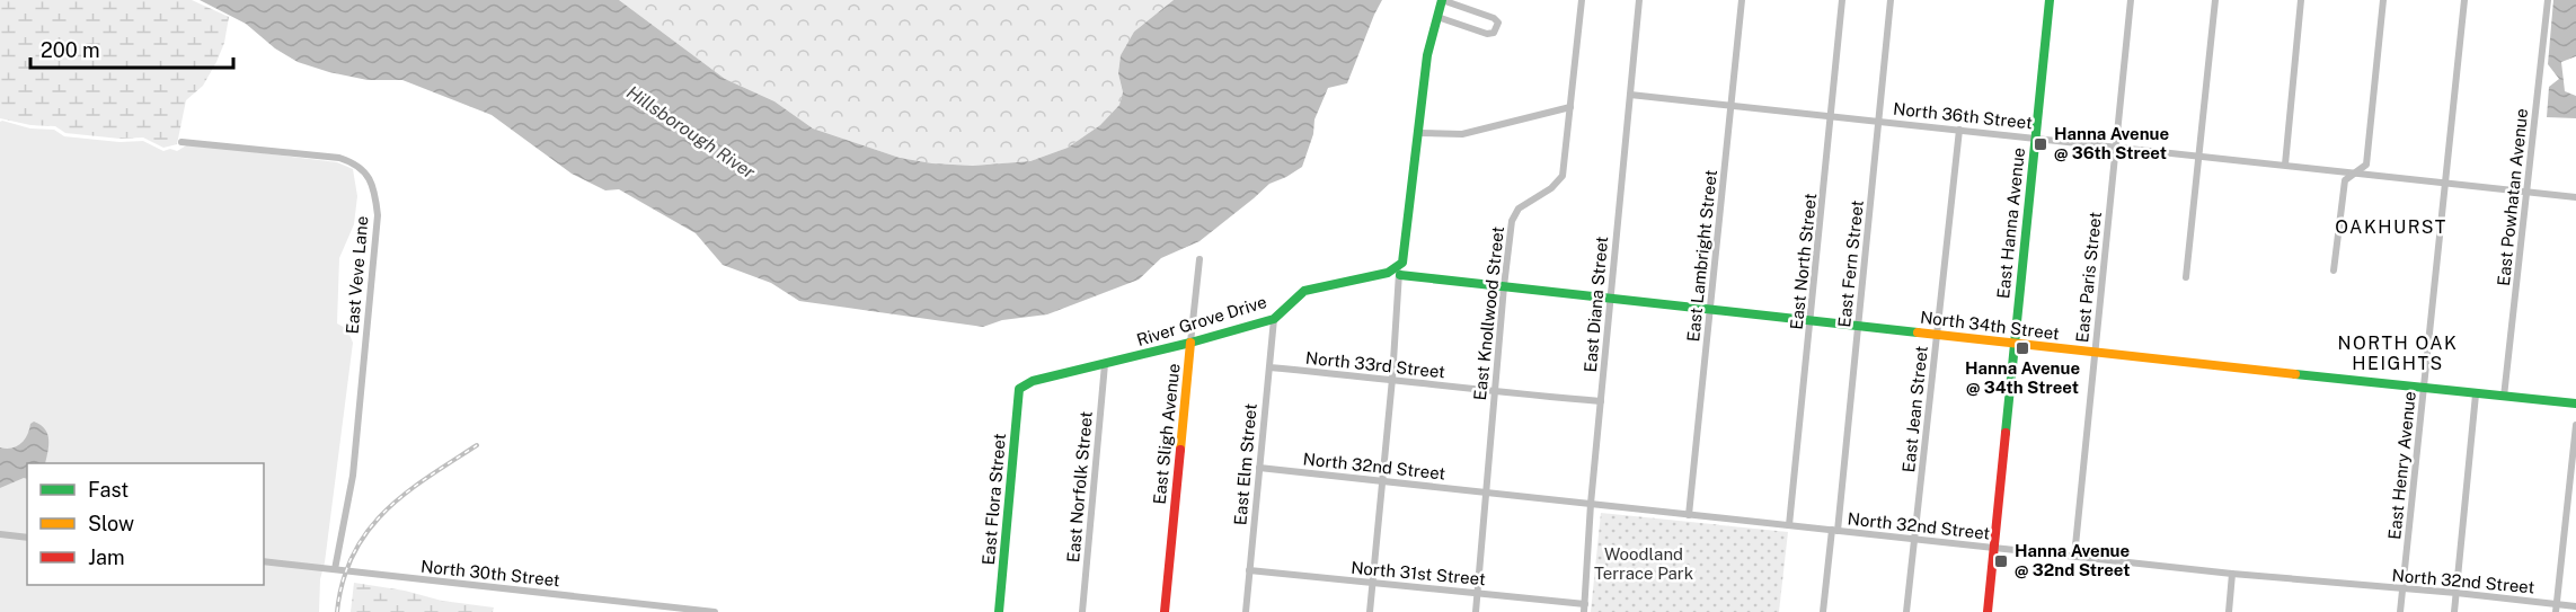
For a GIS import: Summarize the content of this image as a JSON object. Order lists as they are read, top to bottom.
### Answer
{
  "streets": {
    "street": [
      "North 36th Street",
      "East Powhatan Avenue",
      "East Hanna Avenue",
      "East Lambright Street",
      "East North Street",
      "East Fern Street",
      "East Veve Lane",
      "East Paris Street",
      "East Diana Street",
      "East Knollwood Street",
      "River Grove Drive",
      "North 34th Street",
      "North 33rd Street",
      "East Jean Street",
      "East Sligh Avenue",
      "East Elm Street",
      "East Henry Avenue",
      "North 32nd Street",
      "East Norfolk Street",
      "East Flora Street",
      "North 30th Street",
      "North 31st Street"
    ]
  },
  "crossings": [
    ["North 36th Street", "East Powhatan Avenue"],
    ["North 36th Street", "East Hanna Avenue"],
    ["North 36th Street", "East Lambright Street"],
    ["North 36th Street", "East North Street"],
    ["North 36th Street", "East Fern Street"],
    ["North 36th Street", "East Paris Street"],
    ["North 36th Street", "East Diana Street"],
    ["North 36th Street", "East Jean Street"],
    ["North 36th Street", "East Henry Avenue"],
    ["East Powhatan Avenue", "North 34th Street"],
    ["East Hanna Avenue", "North 34th Street"],
    ["East Hanna Avenue", "North 32nd Street"],
    ["East Lambright Street", "North 34th Street"],
    ["East Lambright Street", "North 32nd Street"],
    ["East North Street", "North 34th Street"],
    ["East North Street", "North 32nd Street"],
    ["East Fern Street", "North 34th Street"],
    ["East Fern Street", "North 32nd Street"],
    ["East Veve Lane", "North 30th Street"],
    ["East Paris Street", "North 34th Street"],
    ["East Paris Street", "North 32nd Street"],
    ["East Diana Street", "North 34th Street"],
    ["East Diana Street", "North 33rd Street"],
    ["East Diana Street", "North 32nd Street"],
    ["East Diana Street", "North 31st Street"],
    ["East Knollwood Street", "North 34th Street"],
    ["East Knollwood Street", "North 33rd Street"],
    ["East Knollwood Street", "North 32nd Street"],
    ["East Knollwood Street", "North 31st Street"],
    ["River Grove Drive", "North 34th Street"],
    ["River Grove Drive", "East Sligh Avenue"],
    ["River Grove Drive", "East Elm Street"],
    ["River Grove Drive", "East Norfolk Street"],
    ["River Grove Drive", "East Flora Street"],
    ["North 34th Street", "East Jean Street"],
    ["North 34th Street", "East Henry Avenue"],
    ["North 33rd Street", "East Elm Street"],
    ["East Jean Street", "North 32nd Street"],
    ["East Elm Street", "North 32nd Street"],
    ["East Elm Street", "North 31st Street"],
    ["East Henry Avenue", "North 32nd Street"]
  ],
  "districts": ["OAKHURST", "NORTH OAK HEIGHTS"],
  "water": ["Hillsborough River"],
  "parks": ["Woodland Terrace Park"],
  "places": {
    "transit": ["Hanna Avenue @ 36th Street", "Hanna Avenue @ 34th Street", "Hanna Avenue @ 32nd Street"]
  },
  "legend": ["Fast", "Slow", "Jam"],
  "scale_bar": "200 m"
}
